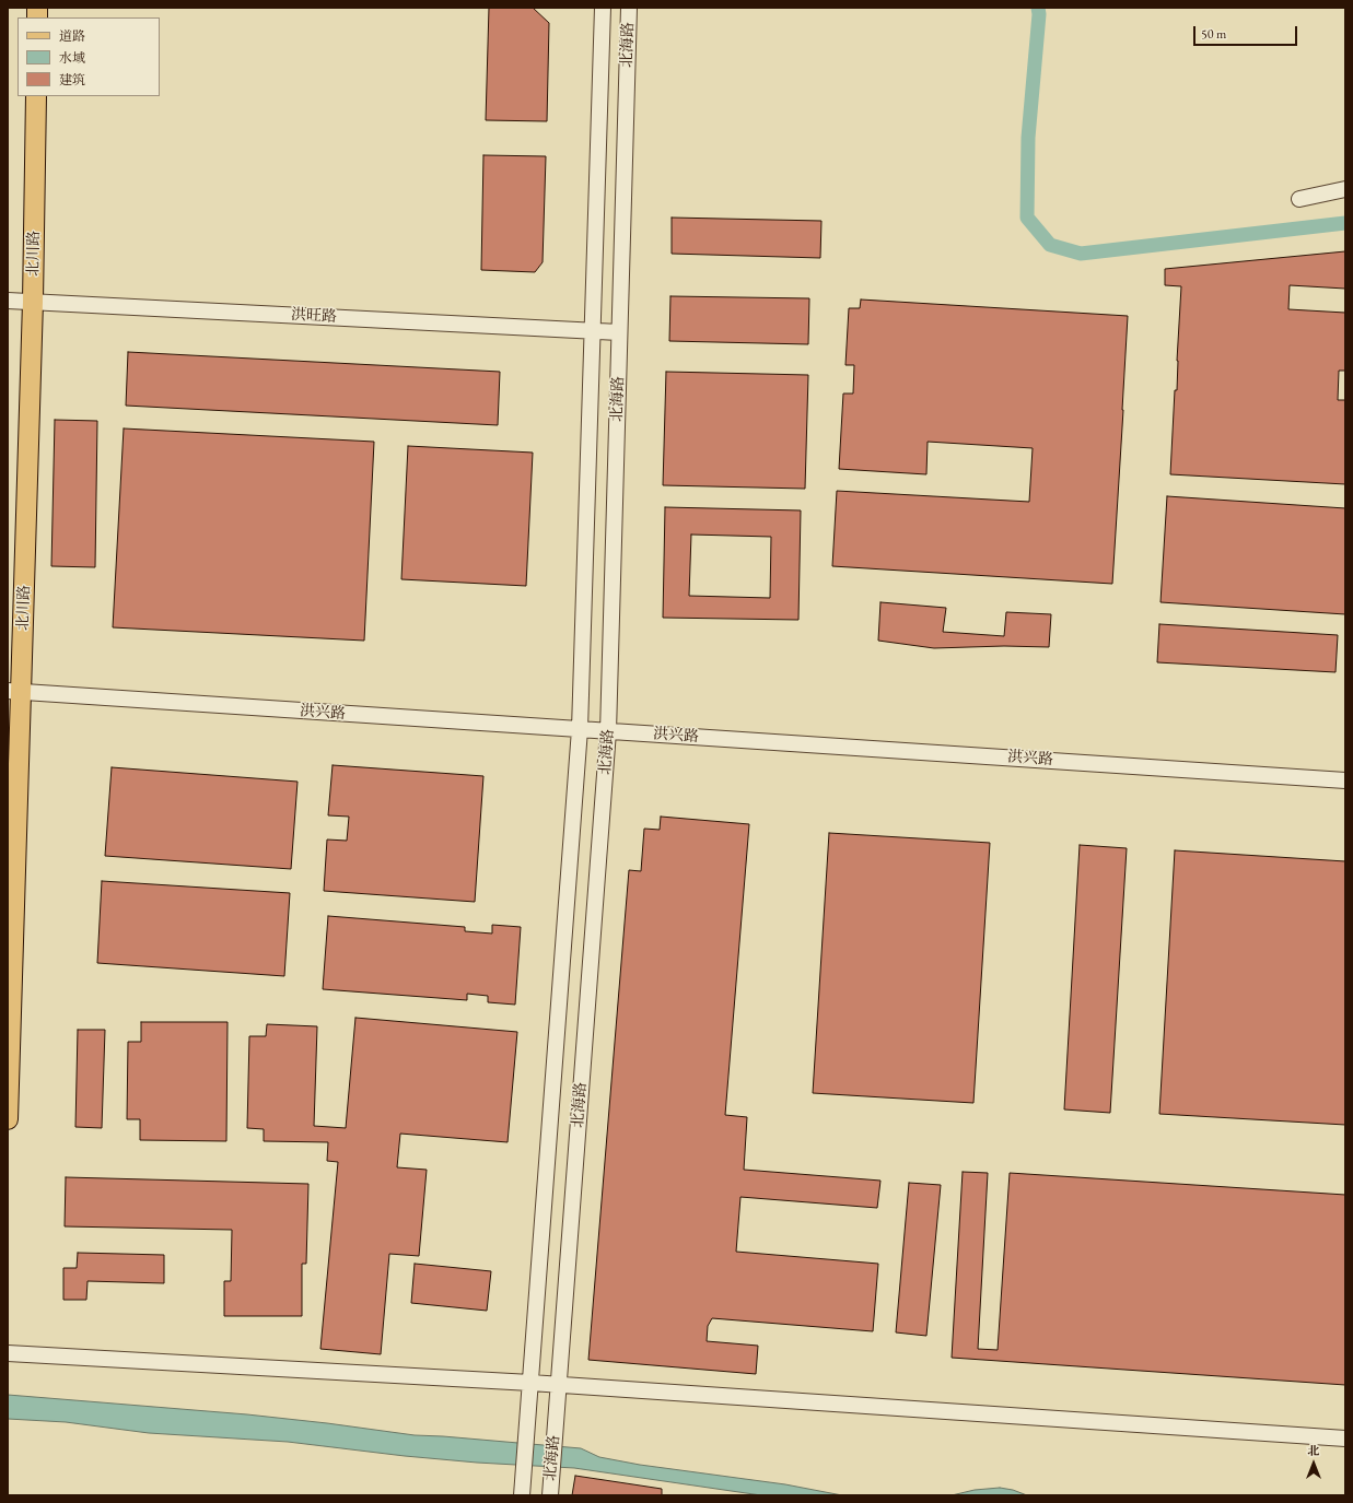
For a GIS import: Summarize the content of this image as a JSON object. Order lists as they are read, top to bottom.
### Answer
{
  "streets": {
    "main road": ["北川路"],
    "street": ["北海路", "洪旺路", "洪兴路"]
  },
  "crossings": [
    ["北海路", "洪旺路"],
    ["北海路", "洪兴路"],
    ["北川路", "洪旺路"],
    ["北川路", "洪兴路"]
  ],
  "legend": ["道路", "水域", "建筑"],
  "scale_bar": "50 m",
  "north": "top"
}
